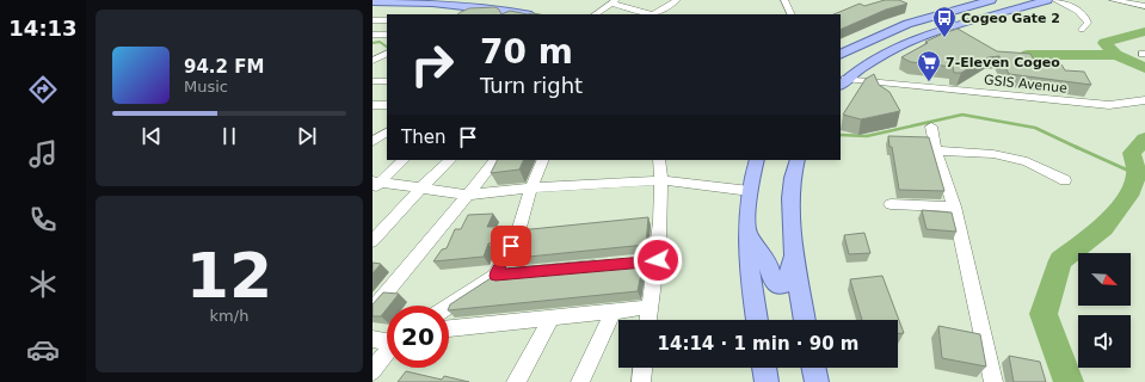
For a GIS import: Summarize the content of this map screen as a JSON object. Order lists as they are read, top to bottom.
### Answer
{
  "streets": {
    "street": ["GSIS Avenue"]
  },
  "places": {
    "bus stop": ["Cogeo Gate 2"],
    "supermarket": ["7-Eleven Cogeo"]
  },
  "north": "bottom right",
  "page": {
    "tabs": "14:13",
    "turn": ["70 m", "Turn right"],
    "song": ["94.2 FM", "Music"],
    "then": "Then",
    "tile": ["12", "km/h"],
    "limit": "20",
    "trip": "14:14 · 1 min · 90 m"
  }
}
